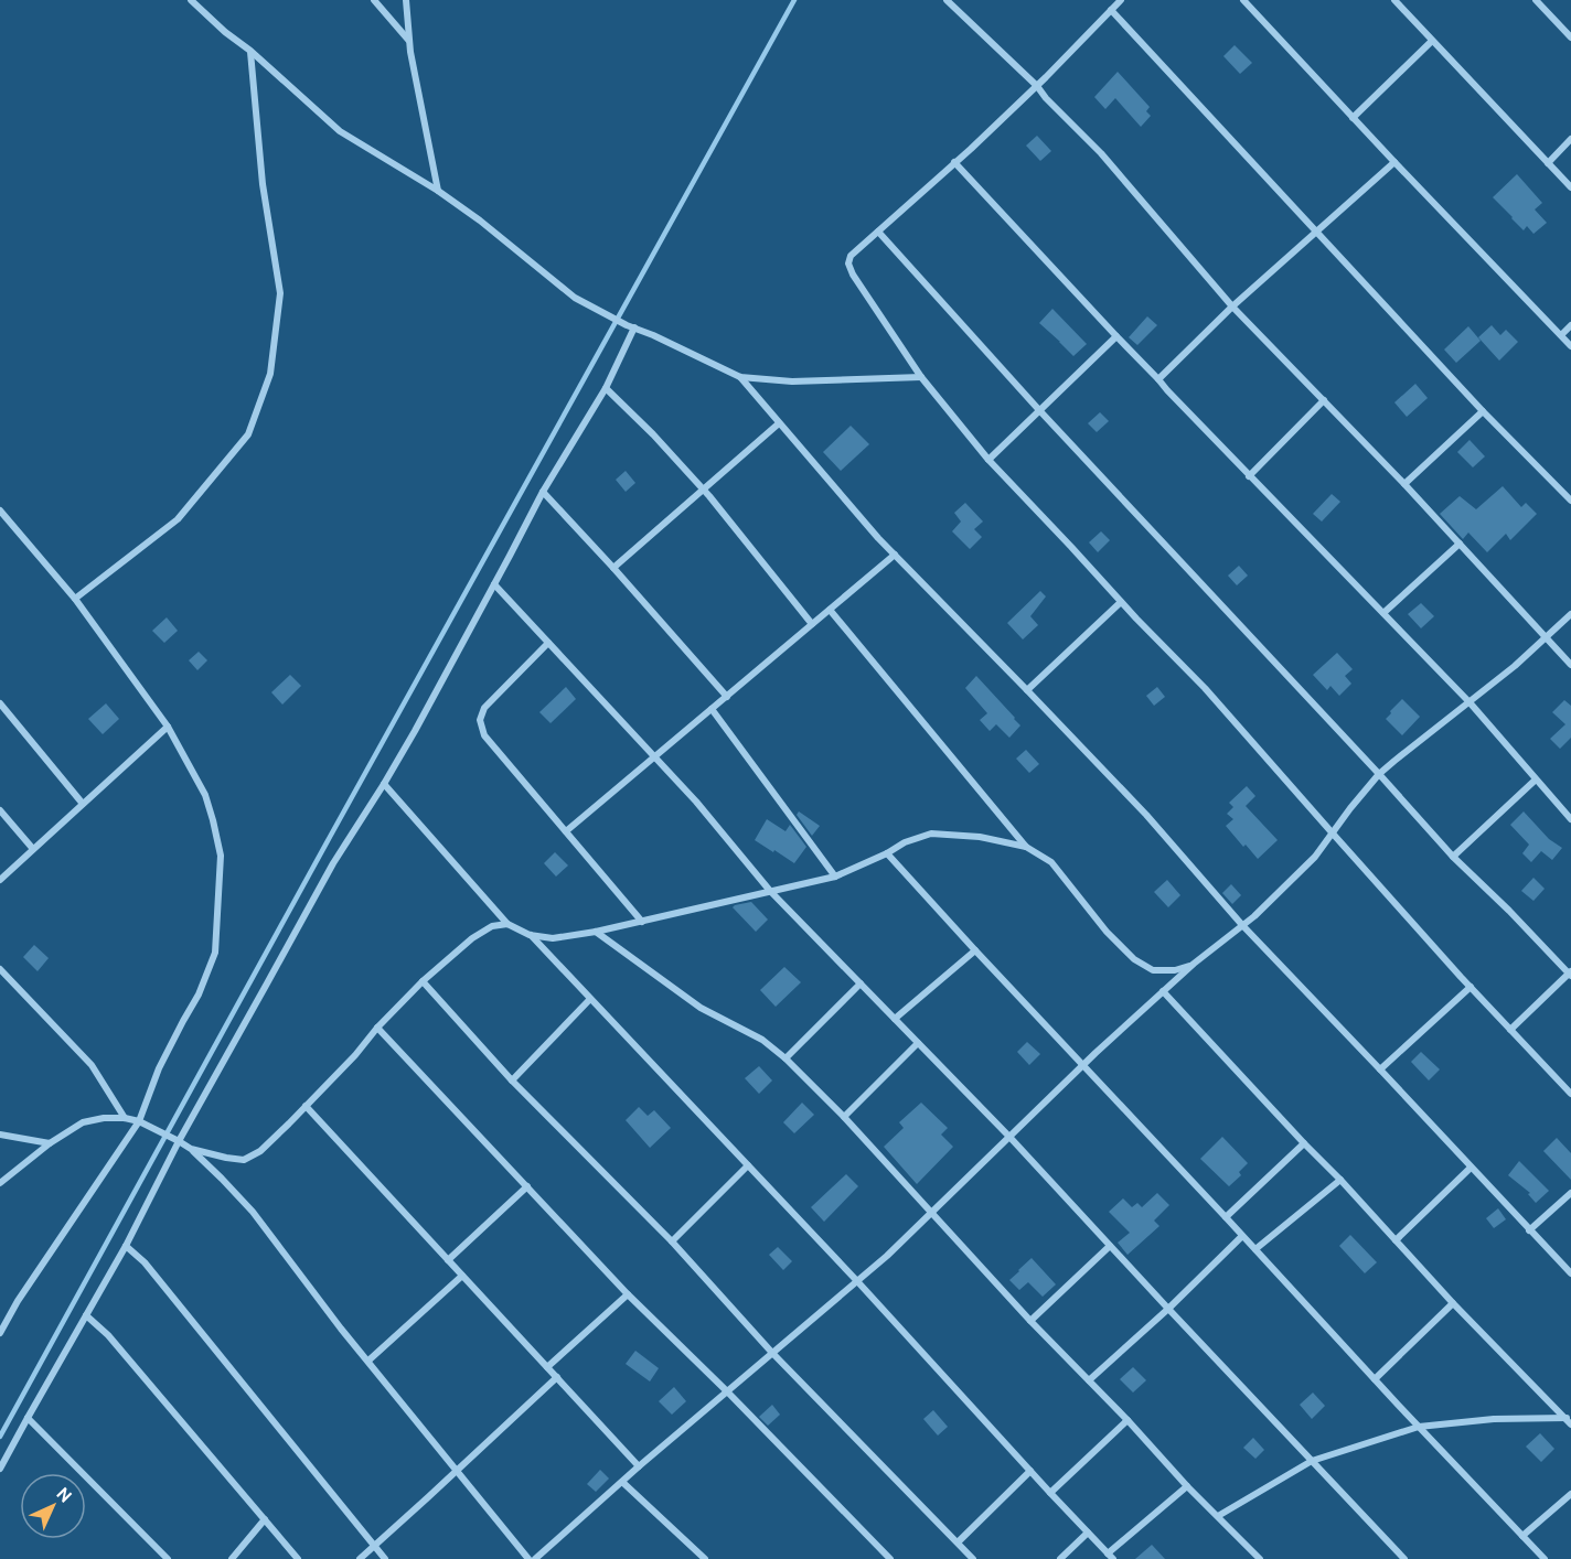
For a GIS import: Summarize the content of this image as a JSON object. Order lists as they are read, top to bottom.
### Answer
{
  "north": "top right"
}
